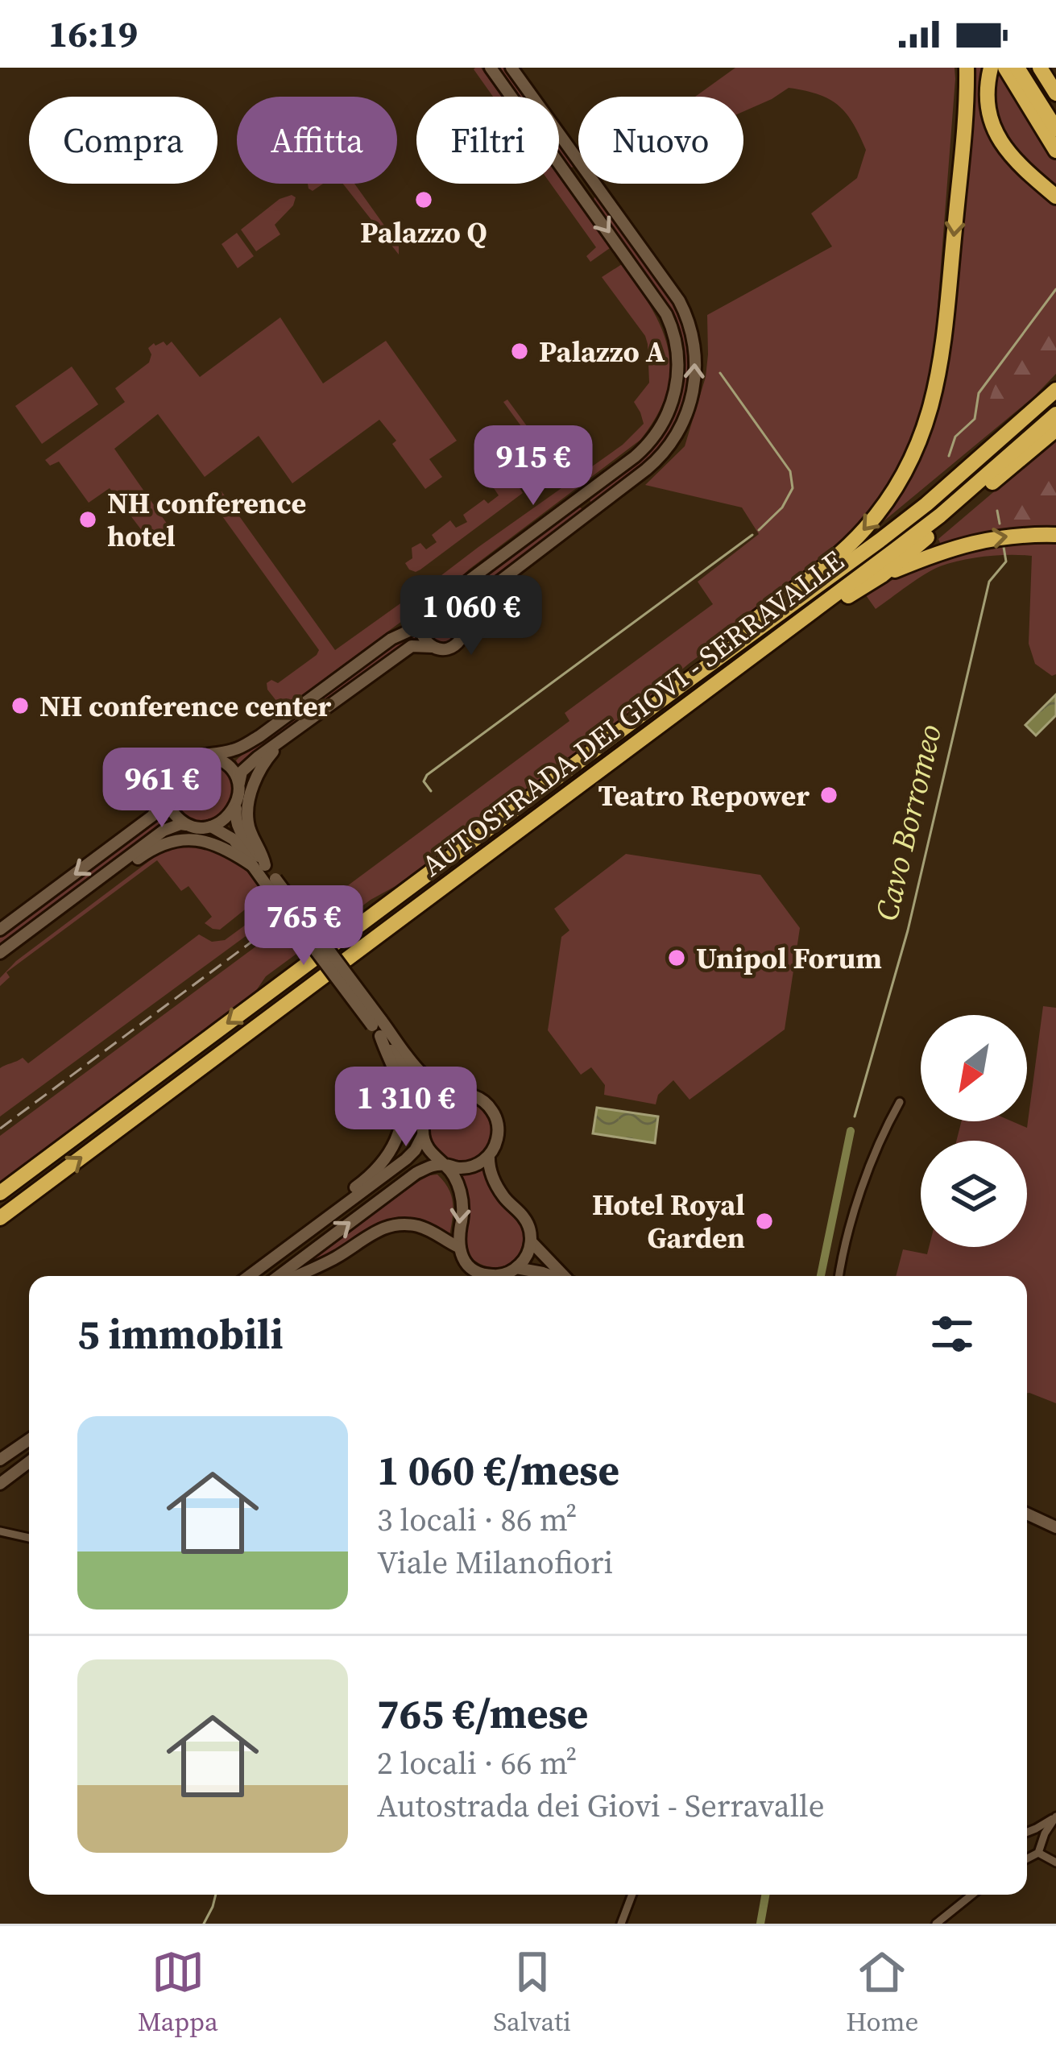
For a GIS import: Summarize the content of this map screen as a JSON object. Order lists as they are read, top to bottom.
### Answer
{
  "streets": {
    "highway": ["AUTOSTRADA DEI GIOVI - SERRAVALLE"]
  },
  "water": ["Cavo Borromeo"],
  "places": [
    "Palazzo Q",
    "Palazzo A",
    "NH conference hotel",
    "NH conference center",
    "Teatro Repower",
    "Unipol Forum",
    "Hotel Royal Garden"
  ],
  "north": "bottom left",
  "page": {
    "status": "16:19",
    "chip": [
      "Compra",
      "Affitta",
      "Filtri",
      "Nuovo"
    ],
    "price": [
      "915 €",
      "1 060 €",
      "961 €",
      "765 €",
      "1 310 €"
    ],
    "heading": "5 immobili",
    "list": [
      {
        "name": "1 060 €/mese",
        "note": "3 locali · 86 m² · Viale Milanofiori"
      },
      {
        "name": "765 €/mese",
        "note": "2 locali · 66 m² · Autostrada dei Giovi - Serravalle"
      }
    ],
    "tabs": ["Mappa", "Salvati", "Home"]
  }
}
